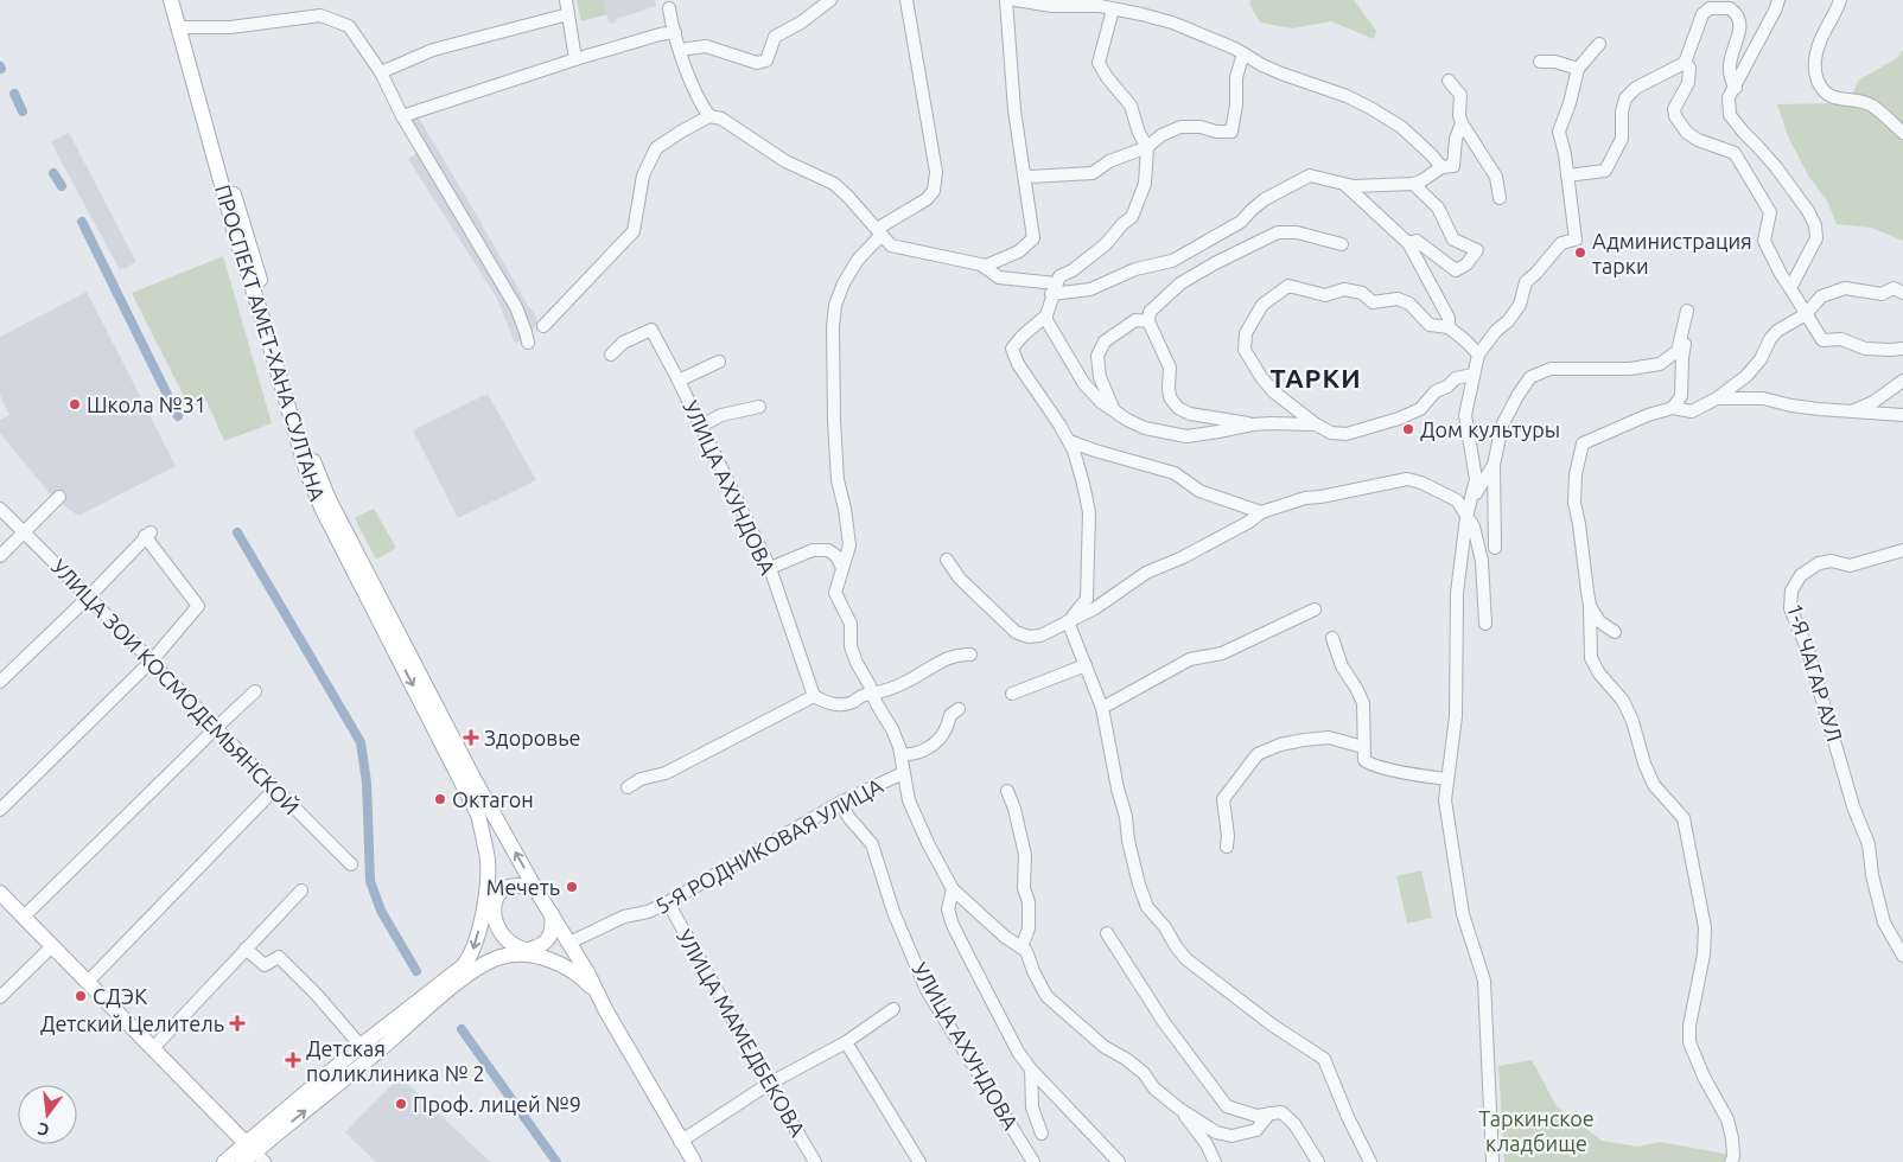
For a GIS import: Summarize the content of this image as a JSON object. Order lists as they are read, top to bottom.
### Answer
{
  "streets": {
    "street": [
      "УЛИЦА АХУНДОВА",
      "1-Я ЧАГАР АУЛ",
      "УЛИЦА ЗОИ КОСМОДЕМЬЯНСКОЙ",
      "5-Я РОДНИКОВАЯ УЛИЦА",
      "УЛИЦА МАМЕДБЕКОВА"
    ]
  },
  "crossings": [
    ["УЛИЦА АХУНДОВА", "5-Я РОДНИКОВАЯ УЛИЦА"],
    ["5-Я РОДНИКОВАЯ УЛИЦА", "УЛИЦА МАМЕДБЕКОВА"]
  ],
  "districts": ["ТАРКИ"],
  "parks": ["Таркинское кладбище"],
  "places": {
    "other": [
      "Администрация тарки",
      "Школа №31",
      "Дом культуры",
      "Октагон",
      "Мечеть",
      "СДЭК",
      "Проф. лицей №9"
    ],
    "health": ["Здоровье", "Детский Целитель", "Детская поликлиника № 2"]
  },
  "north": "bottom"
}
